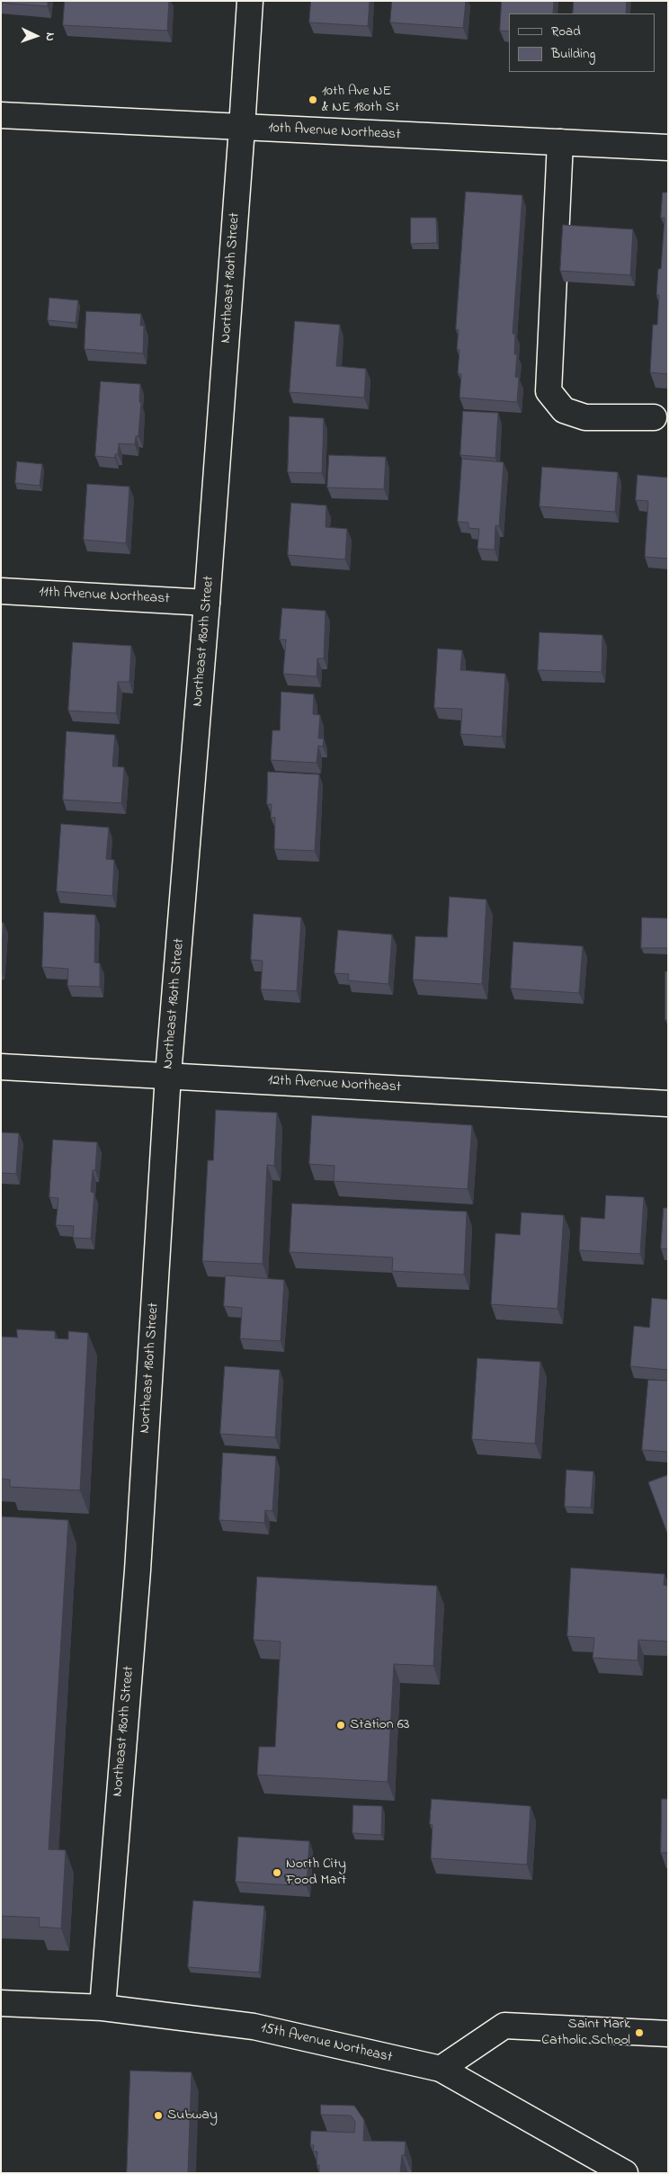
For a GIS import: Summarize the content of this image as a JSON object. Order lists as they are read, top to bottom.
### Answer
{
  "streets": {
    "street": [
      "10th Avenue Northeast",
      "Northeast 180th Street",
      "11th Avenue Northeast",
      "12th Avenue Northeast",
      "15th Avenue Northeast"
    ]
  },
  "crossings": [
    ["10th Avenue Northeast", "Northeast 180th Street"],
    ["Northeast 180th Street", "11th Avenue Northeast"],
    ["Northeast 180th Street", "12th Avenue Northeast"],
    ["Northeast 180th Street", "15th Avenue Northeast"]
  ],
  "places": [
    "10th Ave NE & NE 180th St",
    "Station 63",
    "North City Food Mart",
    "Saint Mark Catholic School",
    "Subway"
  ],
  "legend": ["Road", "Building"],
  "north": "right"
}
